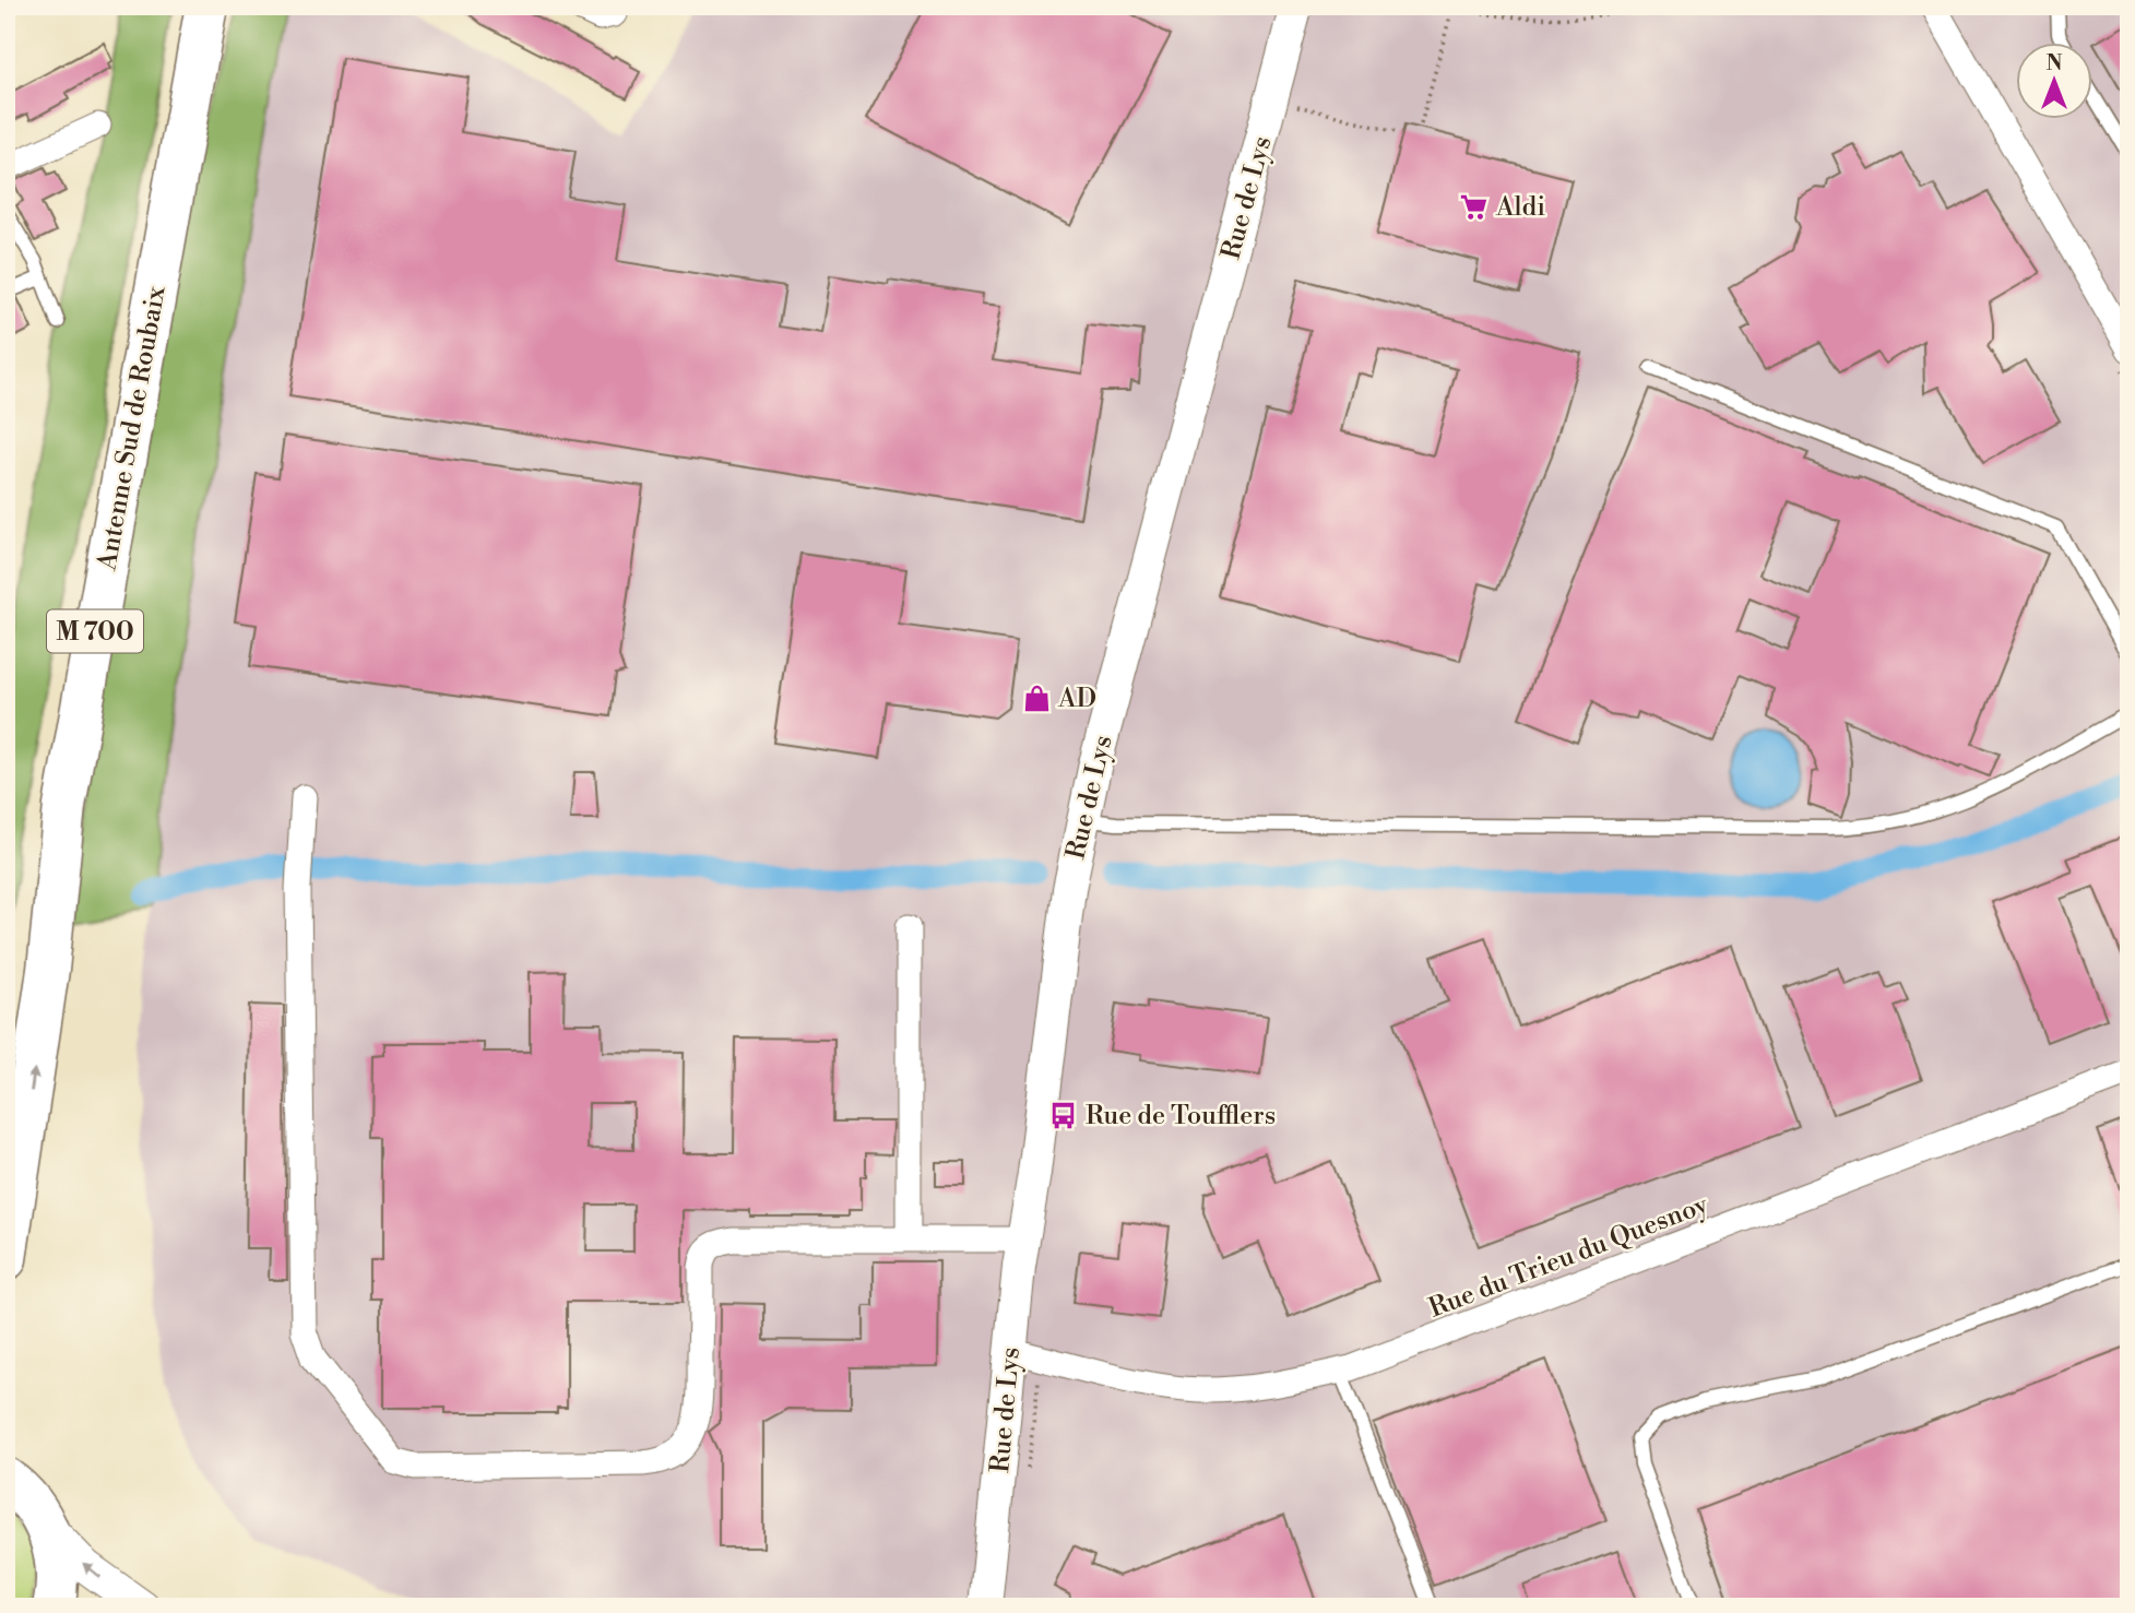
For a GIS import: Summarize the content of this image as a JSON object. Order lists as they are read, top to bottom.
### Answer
{
  "streets": {
    "highway": ["Antenne Sud de Roubaix", "M 700"],
    "street": ["Rue de Lys", "Rue du Trieu du Quesnoy"]
  },
  "crossings": [
    ["Rue de Lys", "Rue du Trieu du Quesnoy"]
  ],
  "places": {
    "supermarket": ["Aldi"],
    "shop": ["AD"],
    "bus stop": ["Rue de Toufflers"]
  },
  "north": "top"
}
